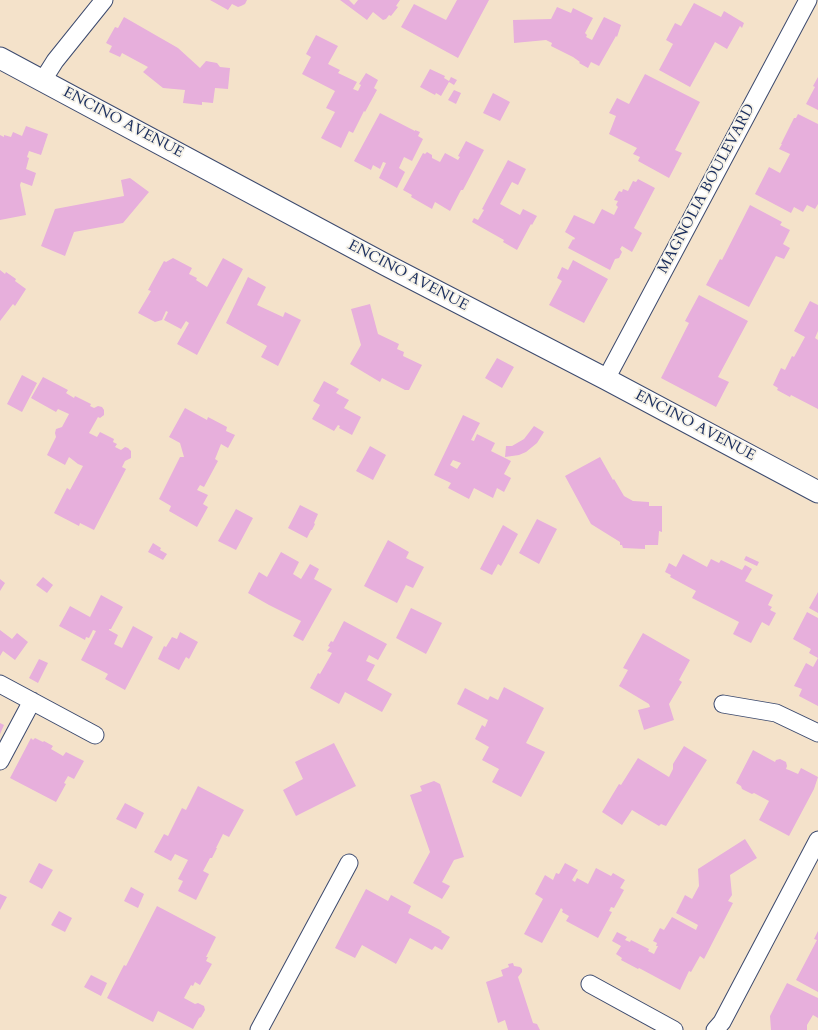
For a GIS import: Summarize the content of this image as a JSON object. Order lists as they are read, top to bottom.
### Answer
{
  "streets": {
    "street": ["ENCINO AVENUE", "MAGNOLIA BOULEVARD"]
  },
  "crossings": [
    ["ENCINO AVENUE", "MAGNOLIA BOULEVARD"]
  ]
}
